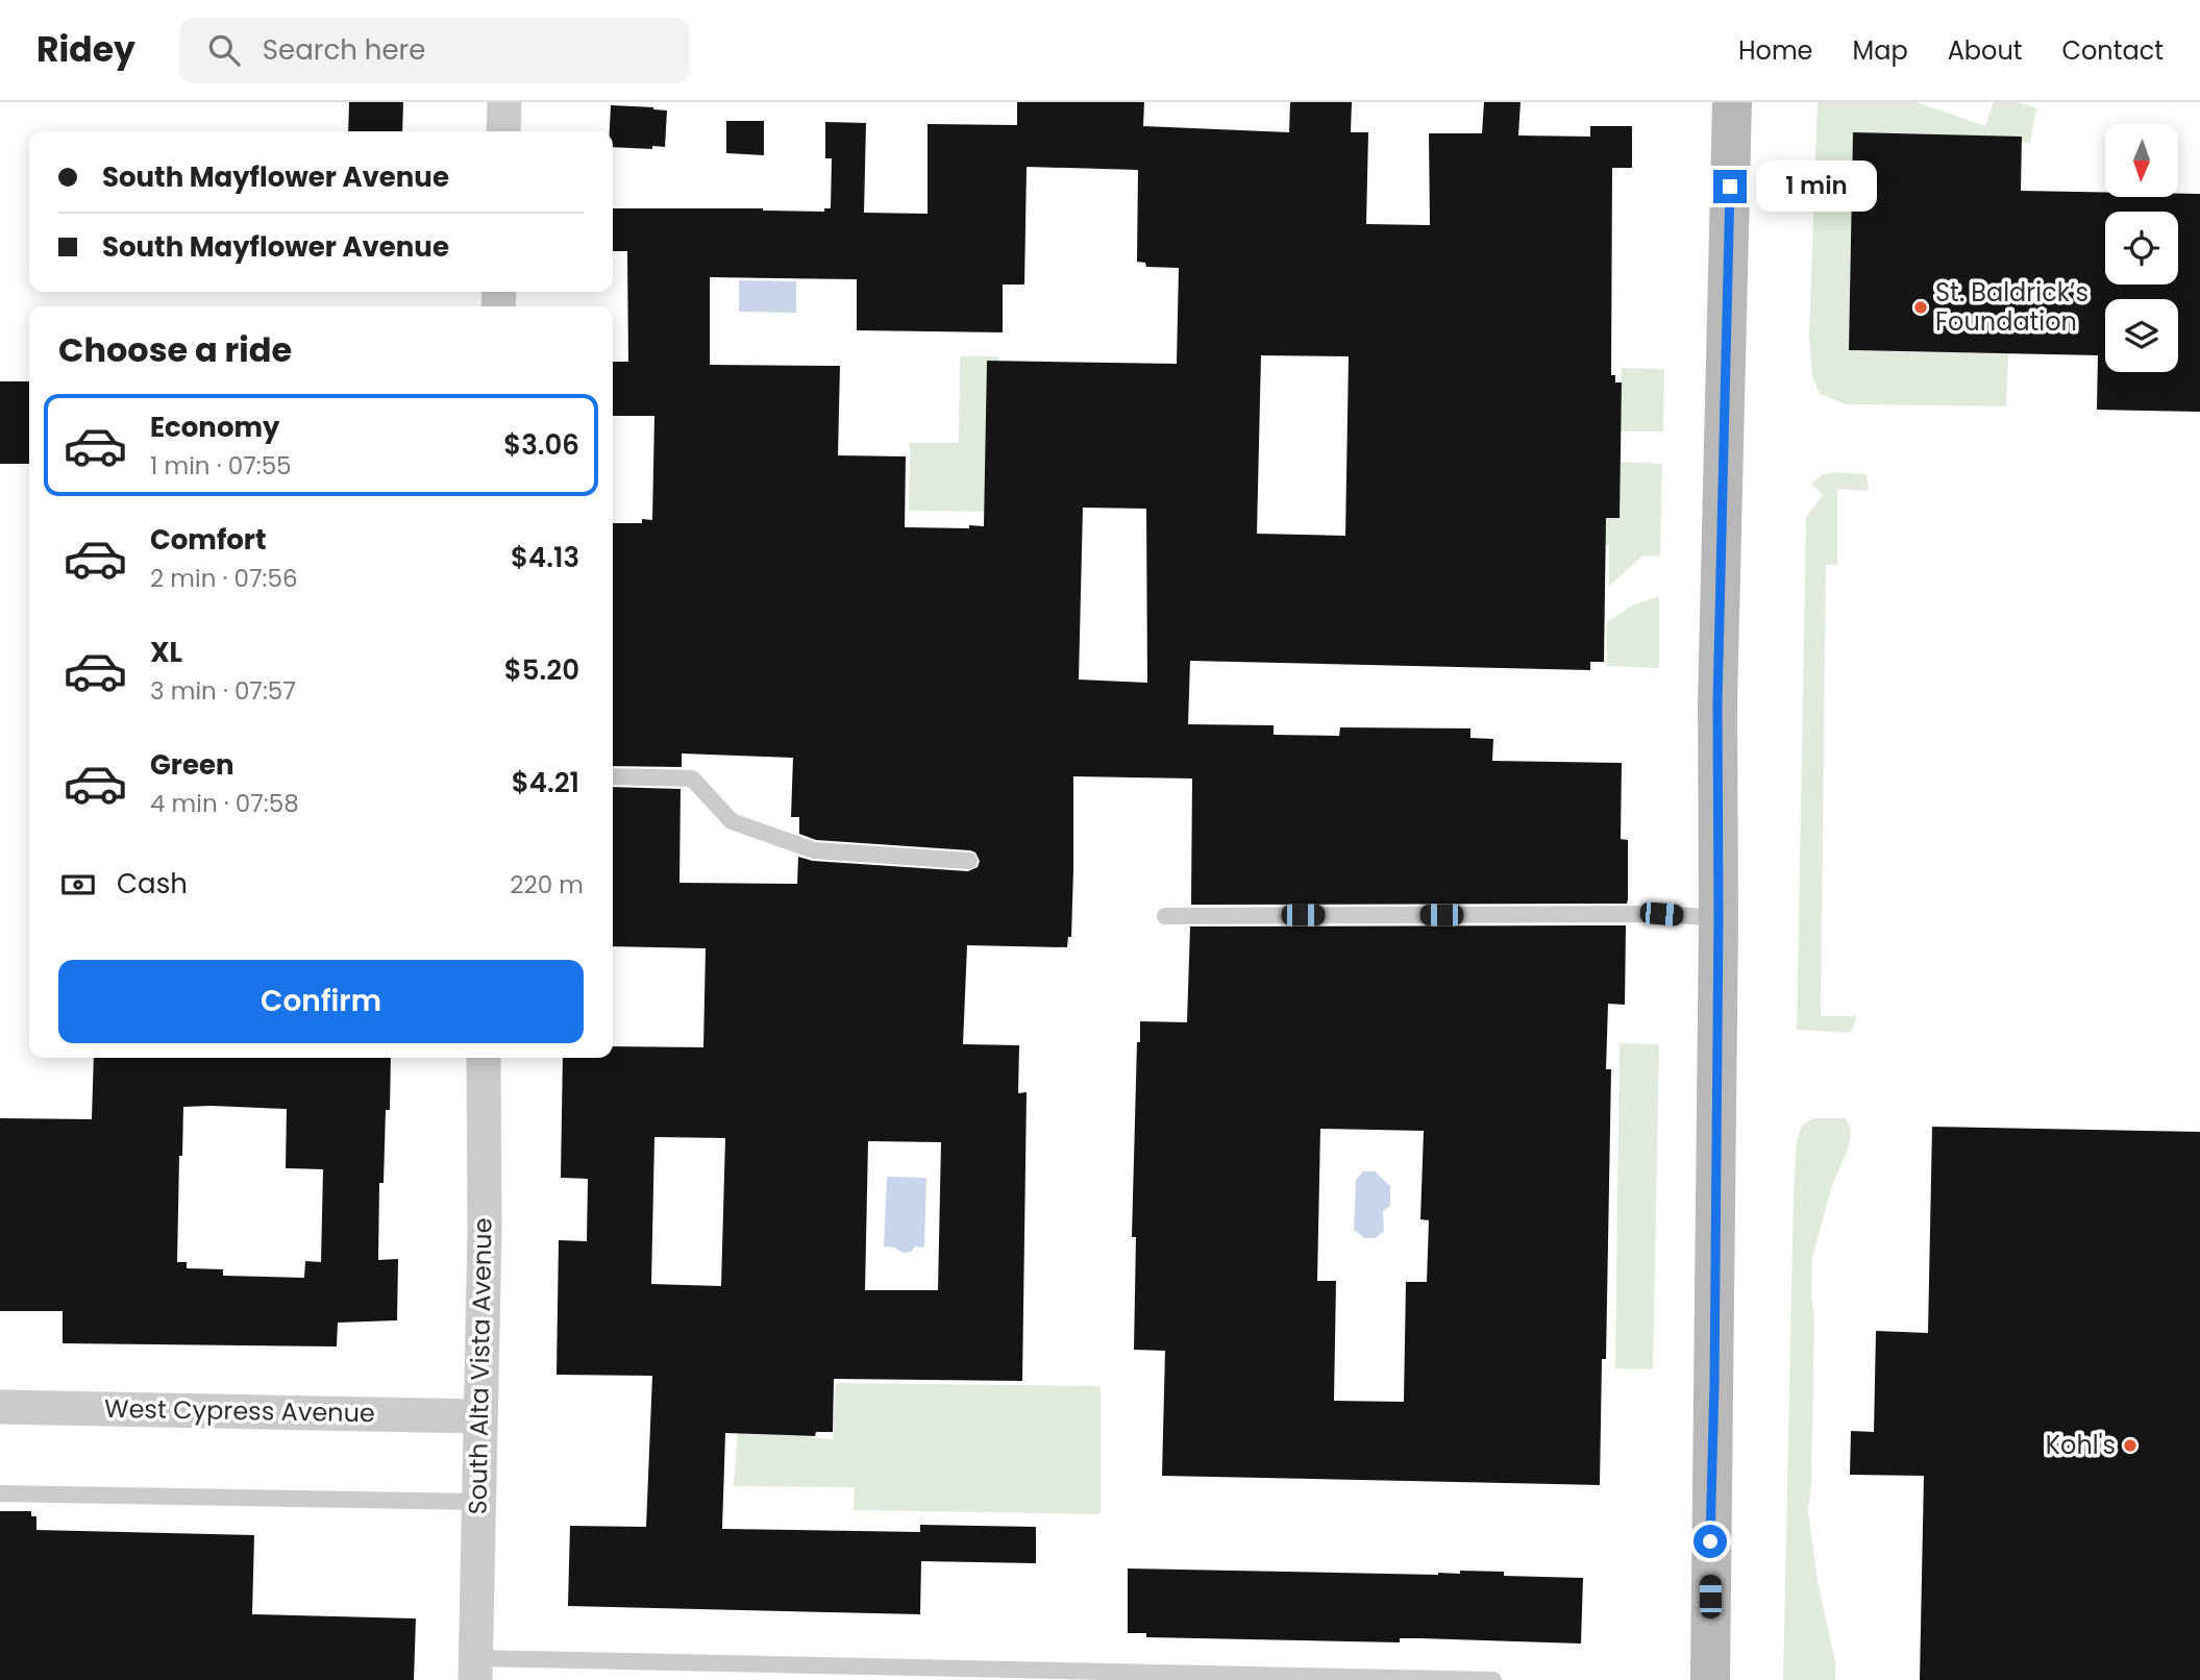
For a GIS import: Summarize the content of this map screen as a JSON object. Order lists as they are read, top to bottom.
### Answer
{
  "streets": {
    "street": ["South Alta Vista Avenue", "West Cypress Avenue"]
  },
  "crossings": [
    ["South Alta Vista Avenue", "West Cypress Avenue"]
  ],
  "places": ["St. Baldrick’s Foundation", "Kohl's"],
  "north": "bottom",
  "page": {
    "header": "Ridey",
    "search": "Search here",
    "nav": [
      "Home",
      "Map",
      "About",
      "Contact"
    ],
    "banner": ["South Mayflower Avenue", "South Mayflower Avenue"],
    "bubble": "1 min",
    "heading": "Choose a ride",
    "list": [
      {
        "name": "Economy",
        "note": "1 min · 07:55",
        "value": "$3.06"
      },
      {
        "name": "Comfort",
        "note": "2 min · 07:56",
        "value": "$4.13"
      },
      {
        "name": "XL",
        "note": "3 min · 07:57",
        "value": "$5.20"
      },
      {
        "name": "Green",
        "note": "4 min · 07:58",
        "value": "$4.21"
      }
    ],
    "pay": ["Cash", "220 m"],
    "buttons": "Confirm"
  }
}
